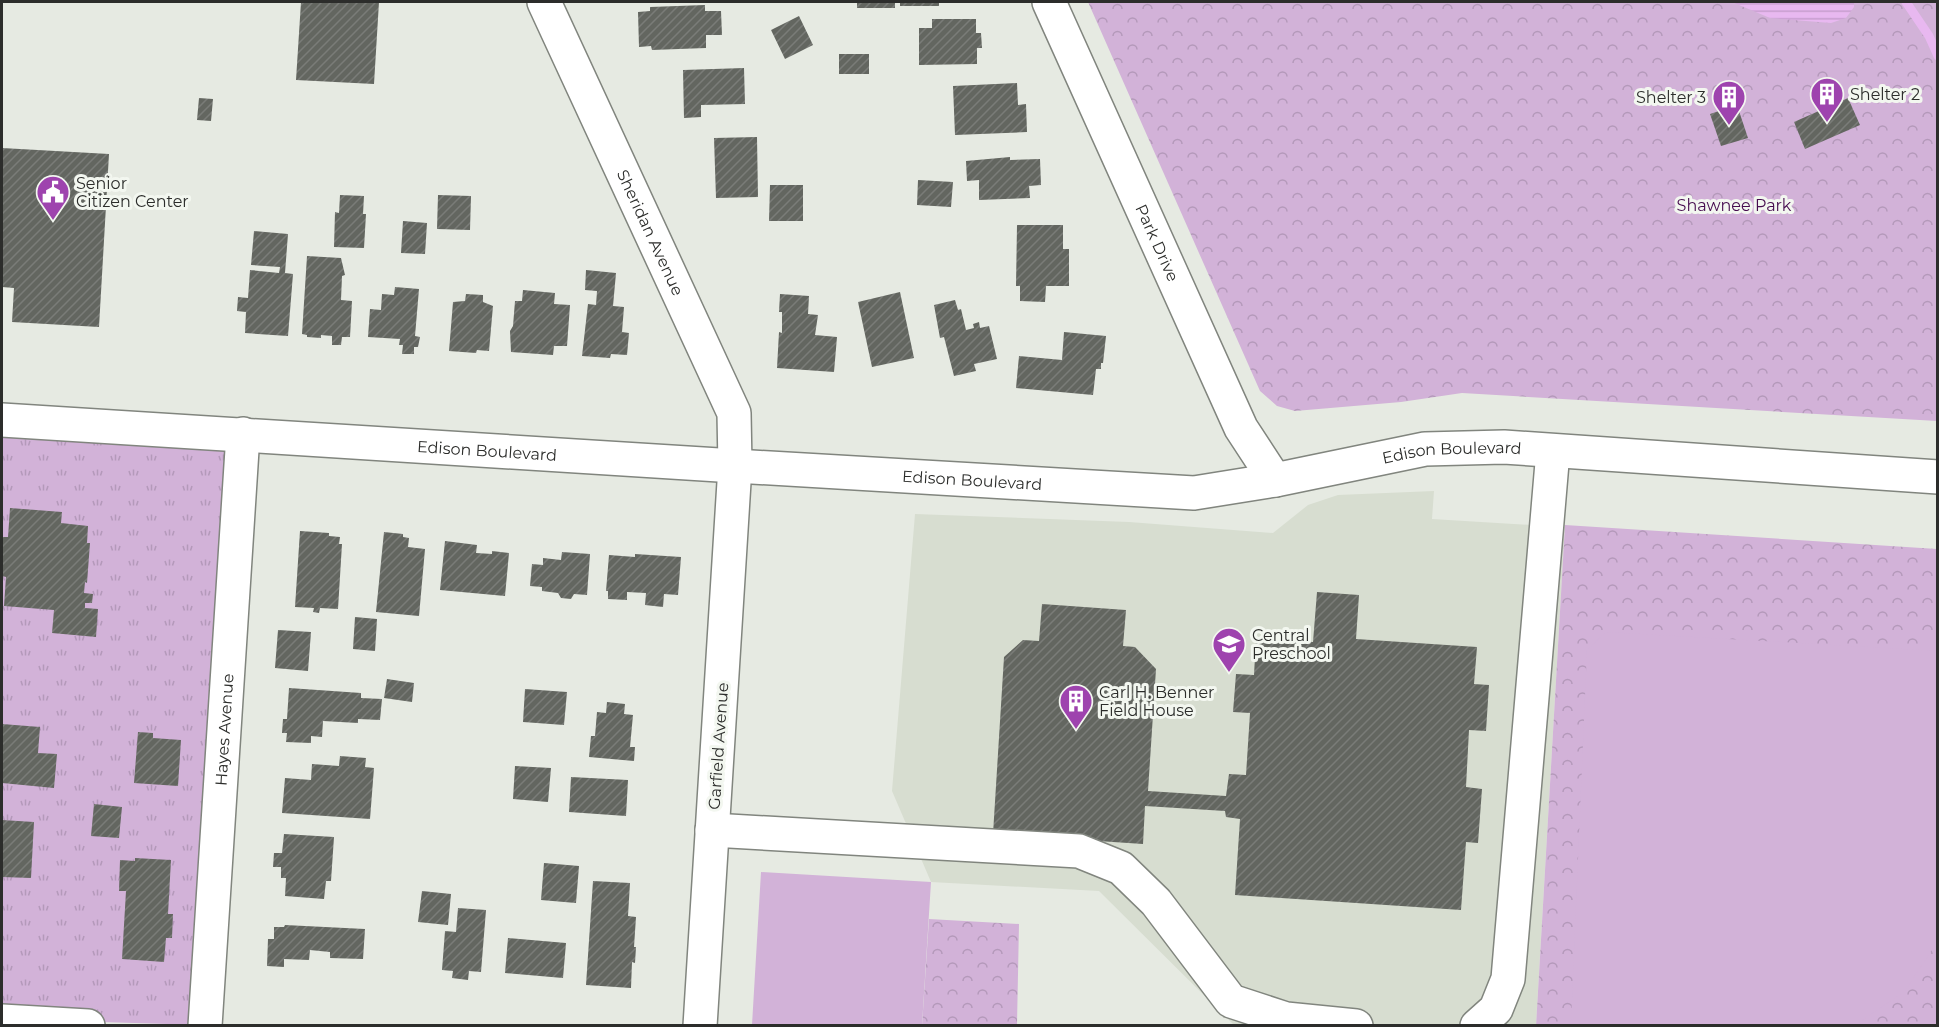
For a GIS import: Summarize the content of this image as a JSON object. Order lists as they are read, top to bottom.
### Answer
{
  "streets": {
    "street": [
      "Sheridan Avenue",
      "Park Drive",
      "Edison Boulevard",
      "Hayes Avenue",
      "Garfield Avenue"
    ]
  },
  "crossings": [
    ["Sheridan Avenue", "Edison Boulevard"],
    ["Sheridan Avenue", "Garfield Avenue"],
    ["Park Drive", "Edison Boulevard"],
    ["Edison Boulevard", "Hayes Avenue"],
    ["Edison Boulevard", "Garfield Avenue"]
  ],
  "parks": ["Shawnee Park"],
  "places": {
    "building": ["Shelter 2", "Shelter 3", "Carl H. Benner Field House"],
    "public building": ["Senior Citizen Center"],
    "school or university": ["Central Preschool"]
  }
}
